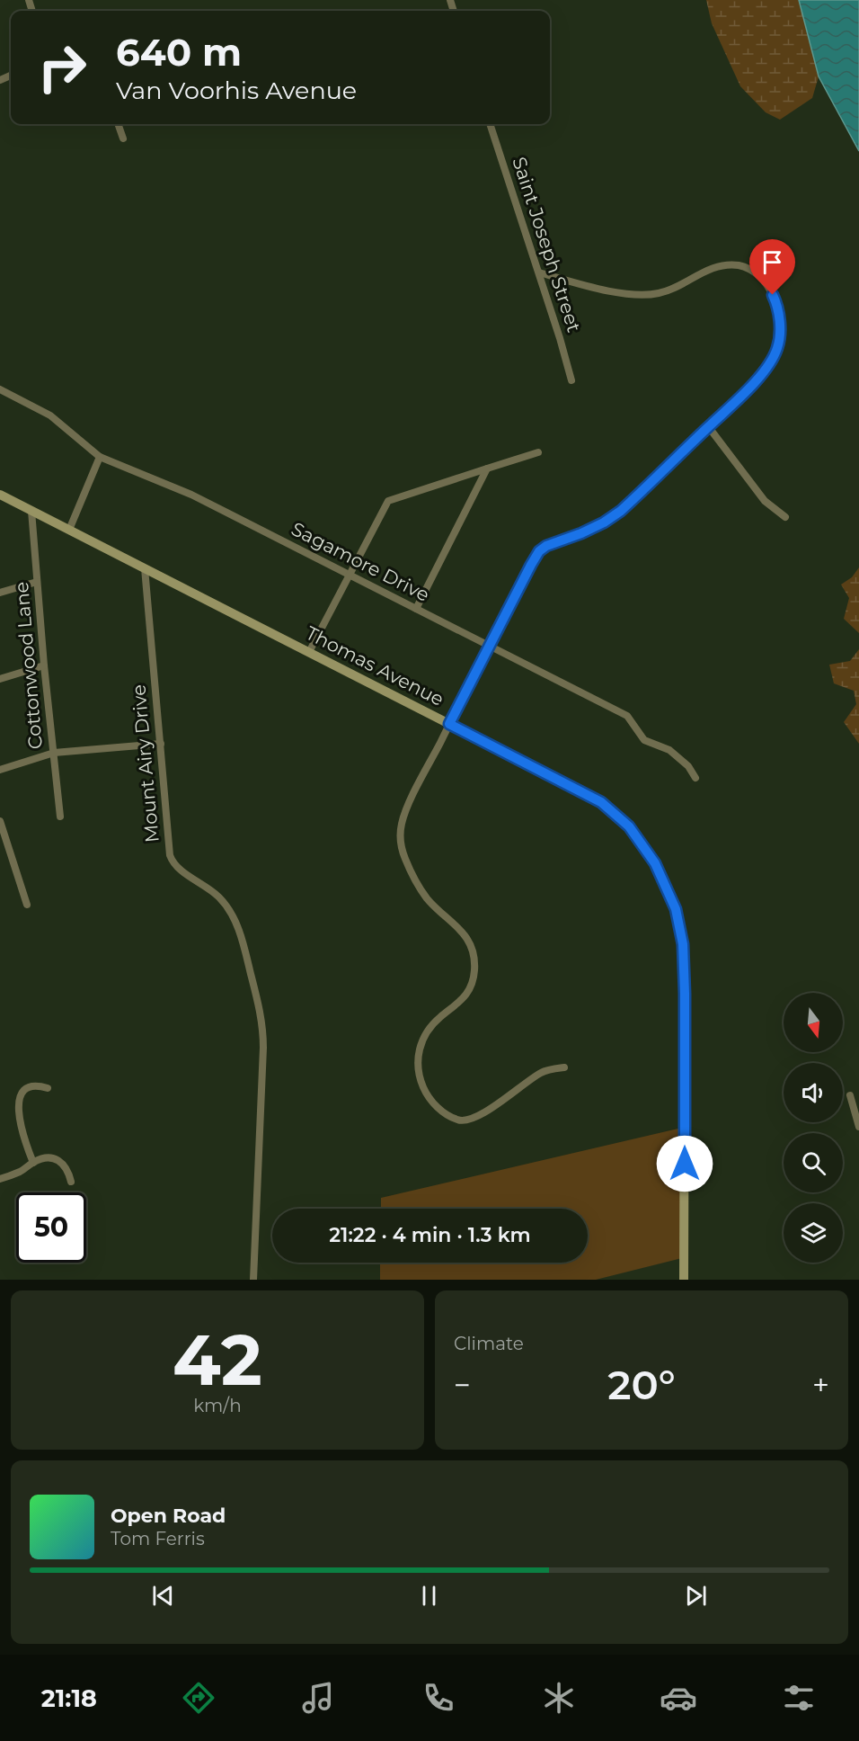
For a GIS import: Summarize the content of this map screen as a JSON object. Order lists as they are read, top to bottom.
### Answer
{
  "streets": {
    "main road": ["Thomas Avenue"],
    "street": [
      "Saint Joseph Street",
      "Sagamore Drive",
      "Cottonwood Lane",
      "Mount Airy Drive"
    ]
  },
  "crossings": [
    ["Cottonwood Lane", "Thomas Avenue"],
    ["Thomas Avenue", "Mount Airy Drive"]
  ],
  "north": "bottom",
  "page": {
    "turn": ["640 m", "Van Voorhis Avenue"],
    "limit": "50",
    "trip": "21:22 · 4 min · 1.3 km",
    "tile": [
      ["42", "km/h"],
      "Climate"
    ],
    "heat": ["−", "20°", "+"],
    "song": ["Open Road", "Tom Ferris"],
    "tabs": "21:18"
  }
}
